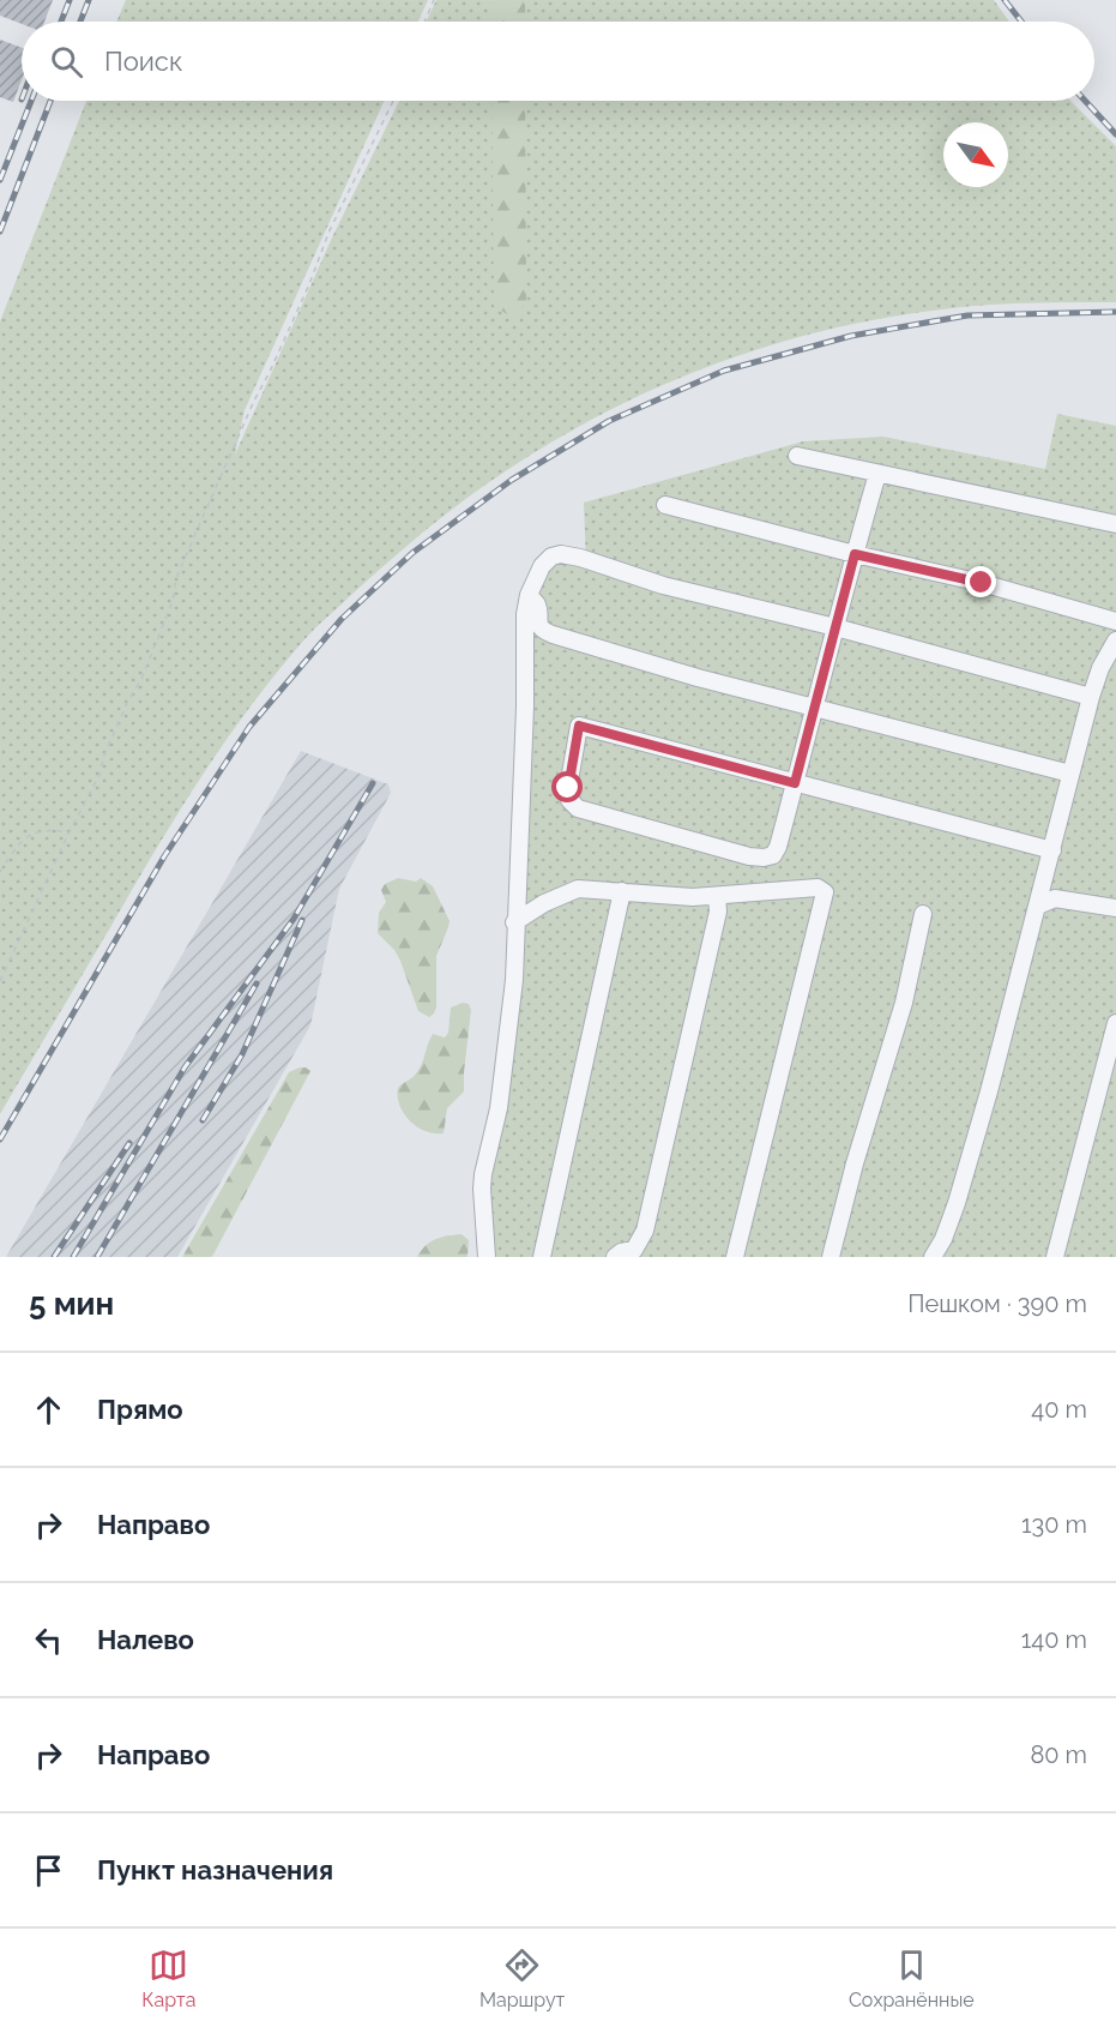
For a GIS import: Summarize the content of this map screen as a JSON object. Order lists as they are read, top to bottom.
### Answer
{
  "north": "bottom right",
  "page": {
    "search": "Поиск",
    "heading": ["5 мин", "Пешком · 390 m"],
    "list": [
      ["Прямо", "40 m"],
      ["Направо", "130 m"],
      ["Налево", "140 m"],
      ["Направо", "80 m"],
      "Пункт назначения"
    ],
    "nav": ["Карта", "Маршрут", "Сохранённые"]
  }
}
